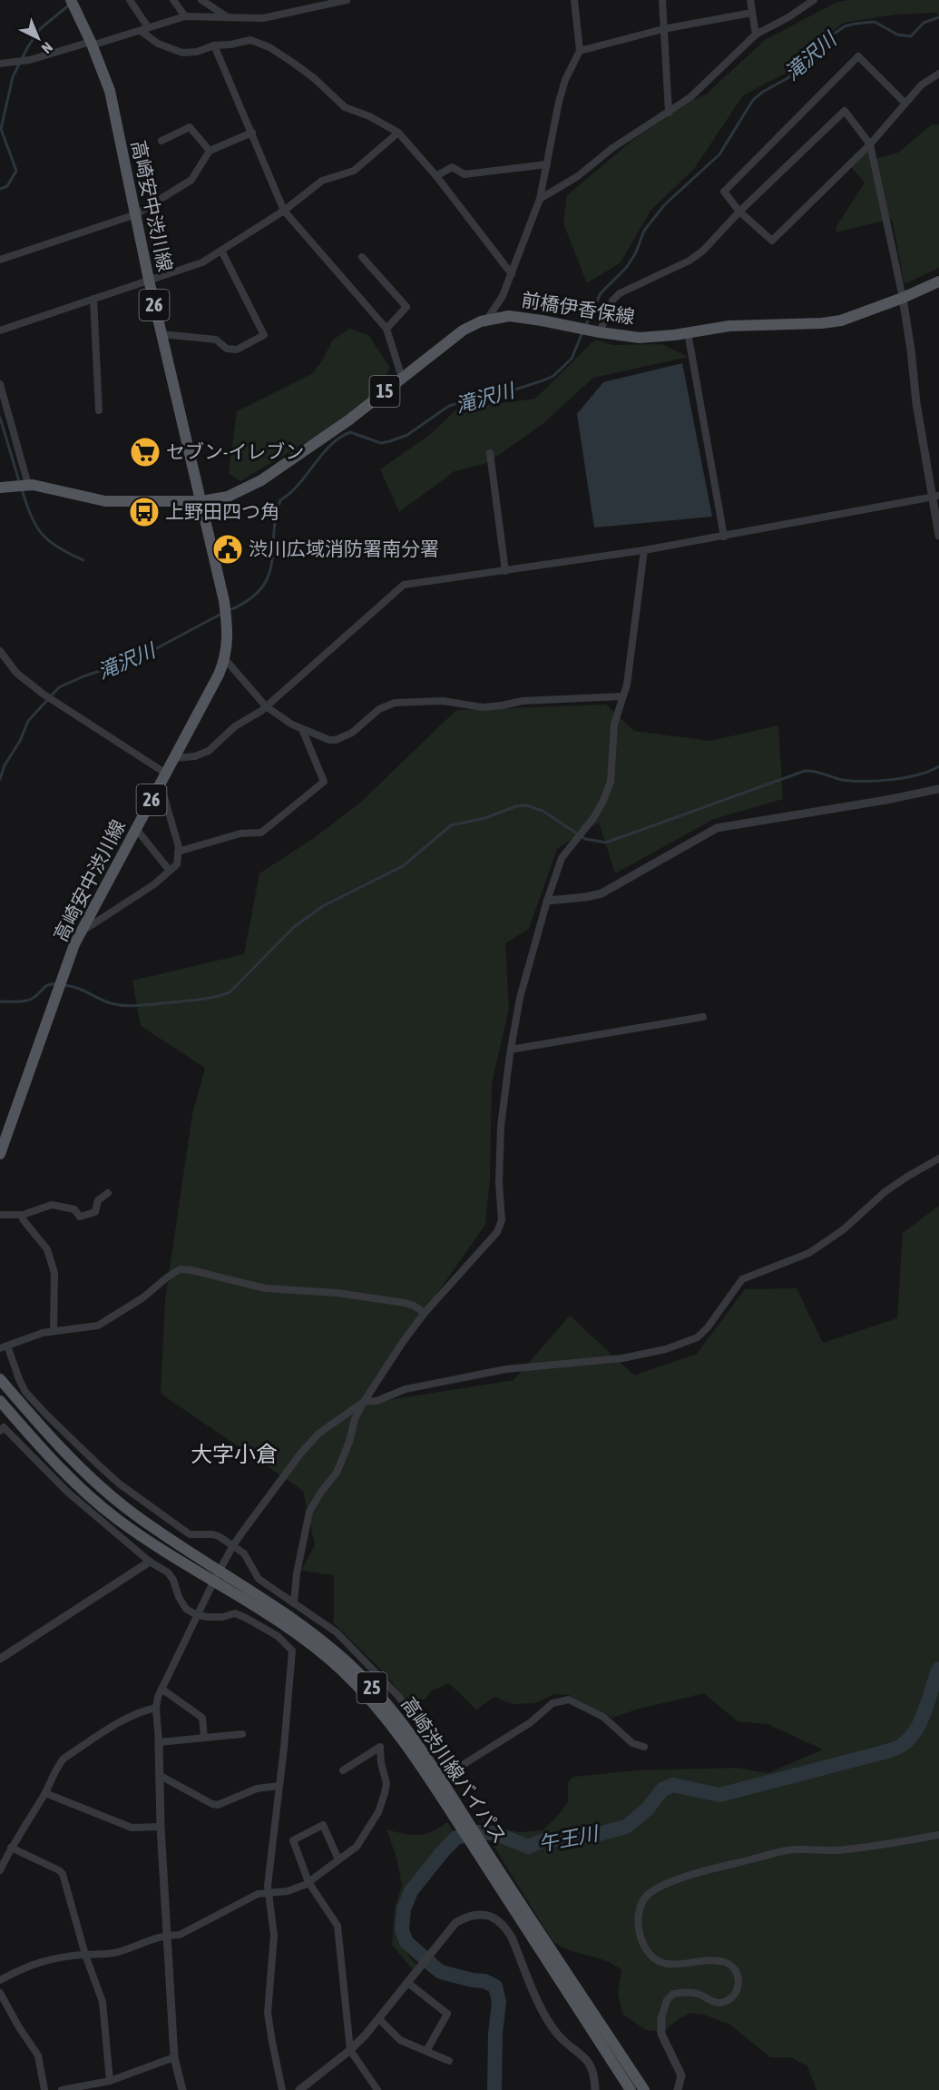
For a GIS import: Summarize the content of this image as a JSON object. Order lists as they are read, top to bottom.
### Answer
{
  "streets": {
    "main road": [
      "高崎安中渋川線",
      "26",
      "前橋伊香保線",
      "15",
      "25",
      "高崎渋川線バイパス"
    ]
  },
  "crossings": [
    ["高崎安中渋川線", "前橋伊香保線"]
  ],
  "districts": ["大字小倉"],
  "water": ["滝沢川", "午王川"],
  "places": {
    "supermarket": ["セブン-イレブン"],
    "bus stop": ["上野田四つ角"],
    "public building": ["渋川広域消防署南分署"]
  },
  "north": "bottom right"
}
